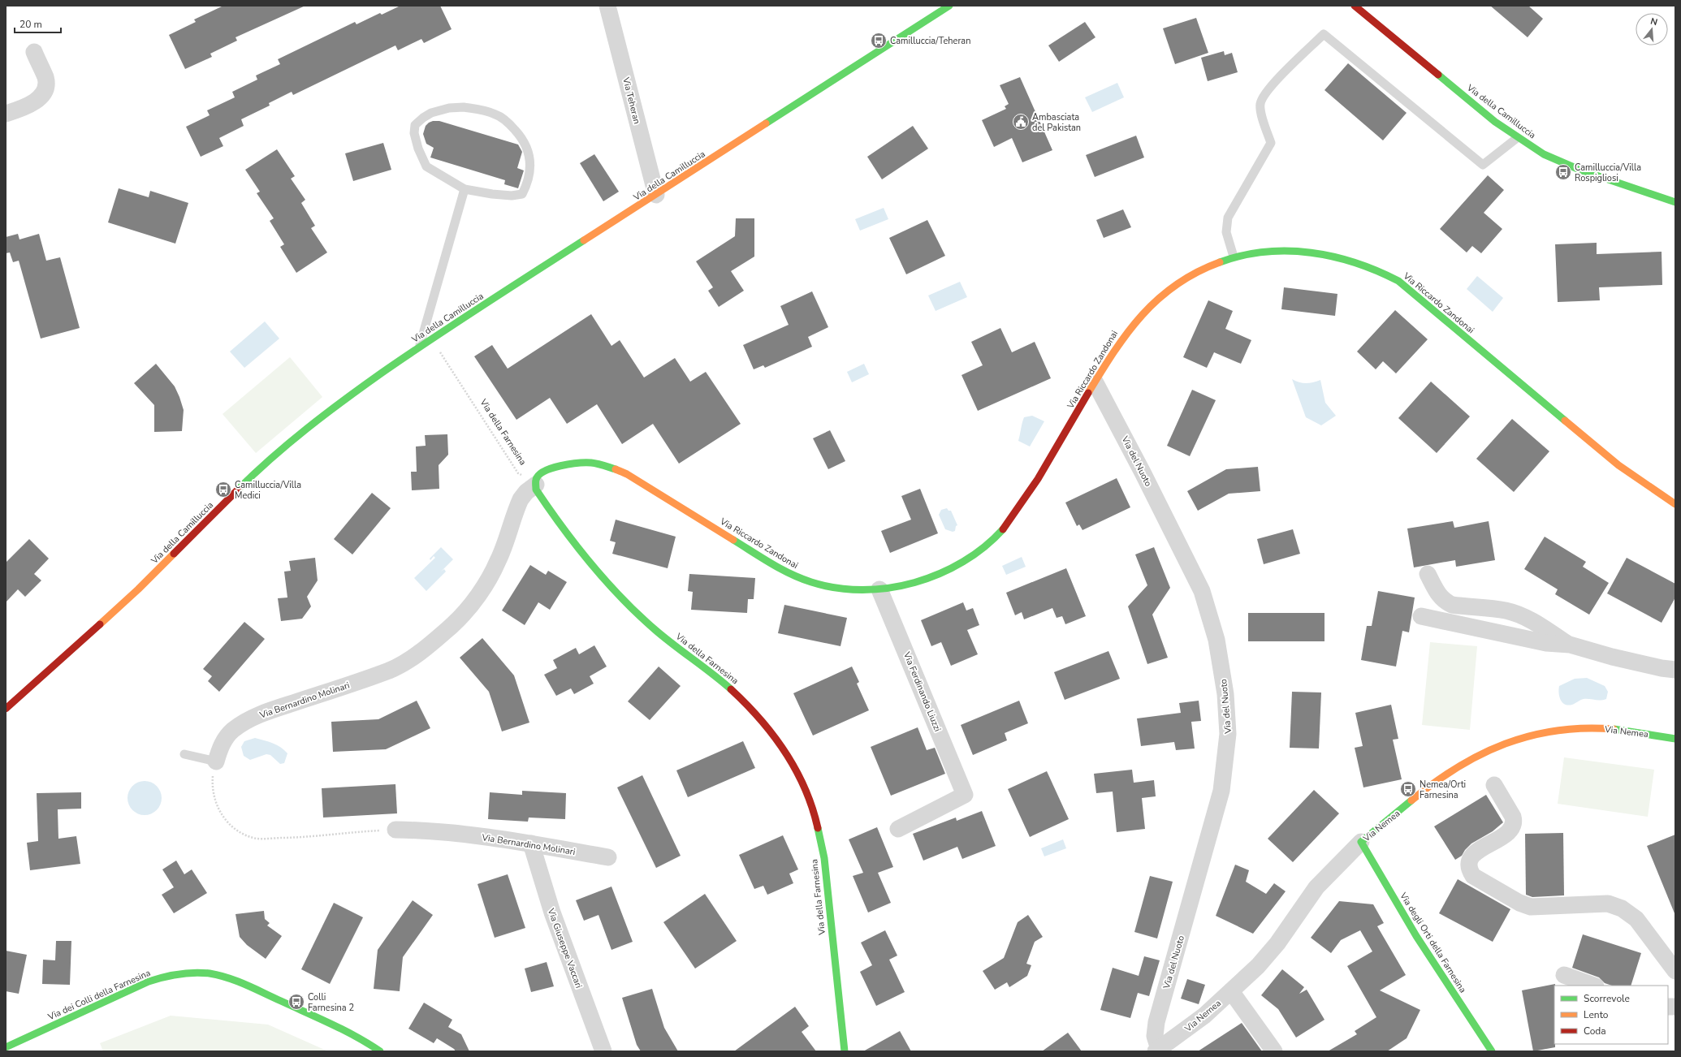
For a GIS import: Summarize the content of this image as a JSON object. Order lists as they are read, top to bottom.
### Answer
{
  "streets": {
    "street": [
      "Via Teheran",
      "Via della Camilluccia",
      "Via Riccardo Zandonai",
      "Via della Farnesina",
      "Via del Nuoto",
      "Via Ferdinando Liuzzi",
      "Via Bernardino Molinari",
      "Via Nemea",
      "Via degli Orti della Farnesina",
      "Via Giuseppe Vaccari",
      "Via dei Colli della Farnesina"
    ]
  },
  "crossings": [
    ["Via Teheran", "Via della Camilluccia"],
    ["Via della Camilluccia", "Via della Farnesina"],
    ["Via Riccardo Zandonai", "Via della Farnesina"],
    ["Via Riccardo Zandonai", "Via del Nuoto"],
    ["Via Riccardo Zandonai", "Via Ferdinando Liuzzi"],
    ["Via Riccardo Zandonai", "Via Bernardino Molinari"],
    ["Via della Farnesina", "Via Bernardino Molinari"],
    ["Via del Nuoto", "Via Nemea"],
    ["Via Bernardino Molinari", "Via Giuseppe Vaccari"],
    ["Via Nemea", "Via degli Orti della Farnesina"]
  ],
  "places": {
    "bus stop": [
      "Camilluccia/Teheran",
      "Camilluccia/Villa Rospigliosi",
      "Camilluccia/Villa Medici",
      "Nemea/Orti Farnesina",
      "Colli Farnesina 2"
    ],
    "public building": ["Ambasciata del Pakistan"]
  },
  "legend": ["Scorrevole", "Lento", "Coda"],
  "scale_bar": "20 m",
  "north": "top"
}
